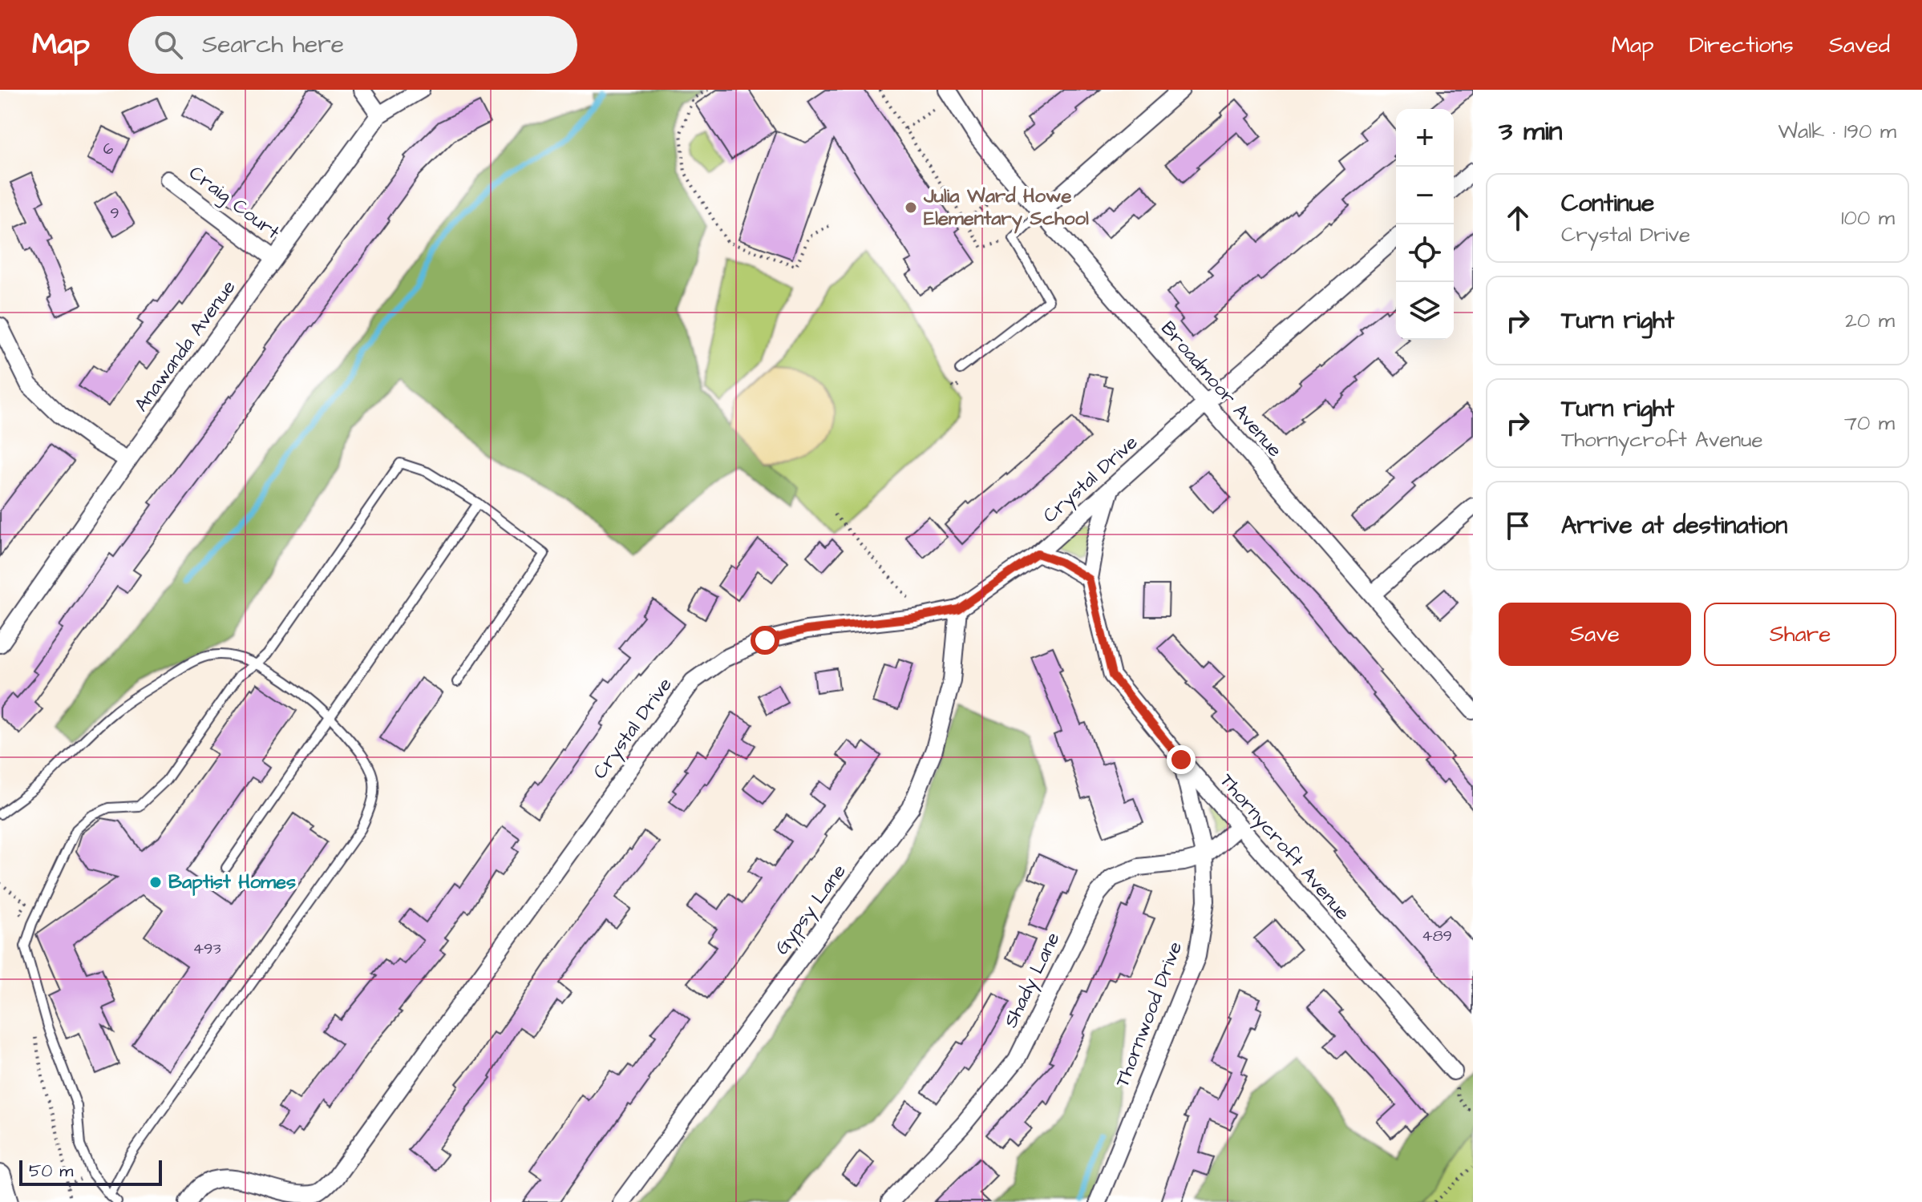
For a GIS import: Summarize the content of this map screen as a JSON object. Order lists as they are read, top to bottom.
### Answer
{
  "streets": {
    "street": [
      "Craig Court",
      "Anawanda Avenue",
      "Broadmoor Avenue",
      "Crystal Drive",
      "Thornycroft Avenue",
      "Gypsy Lane",
      "Shady Lane",
      "Thornwood Drive"
    ]
  },
  "crossings": [
    ["Craig Court", "Anawanda Avenue"],
    ["Broadmoor Avenue", "Crystal Drive"],
    ["Crystal Drive", "Thornycroft Avenue"],
    ["Crystal Drive", "Gypsy Lane"],
    ["Thornycroft Avenue", "Shady Lane"],
    ["Thornycroft Avenue", "Thornwood Drive"],
    ["Shady Lane", "Thornwood Drive"]
  ],
  "places": ["Julia Ward Howe Elementary School", "Baptist Homes"],
  "house_numbers": [
    "6",
    "9",
    "489",
    "493"
  ],
  "scale_bar": "50 m",
  "page": {
    "header": "Map",
    "search": "Search here",
    "nav": ["Map", "Directions", "Saved"],
    "heading": ["3 min", "Walk · 190 m"],
    "map_buttons": ["+", "−"],
    "list": [
      ["Continue", "Crystal Drive", "100 m"],
      ["Turn right", "20 m"],
      ["Turn right", "Thornycroft Avenue", "70 m"],
      "Arrive at destination"
    ],
    "buttons": ["Save", "Share"],
    "scale": "50 m"
  }
}
